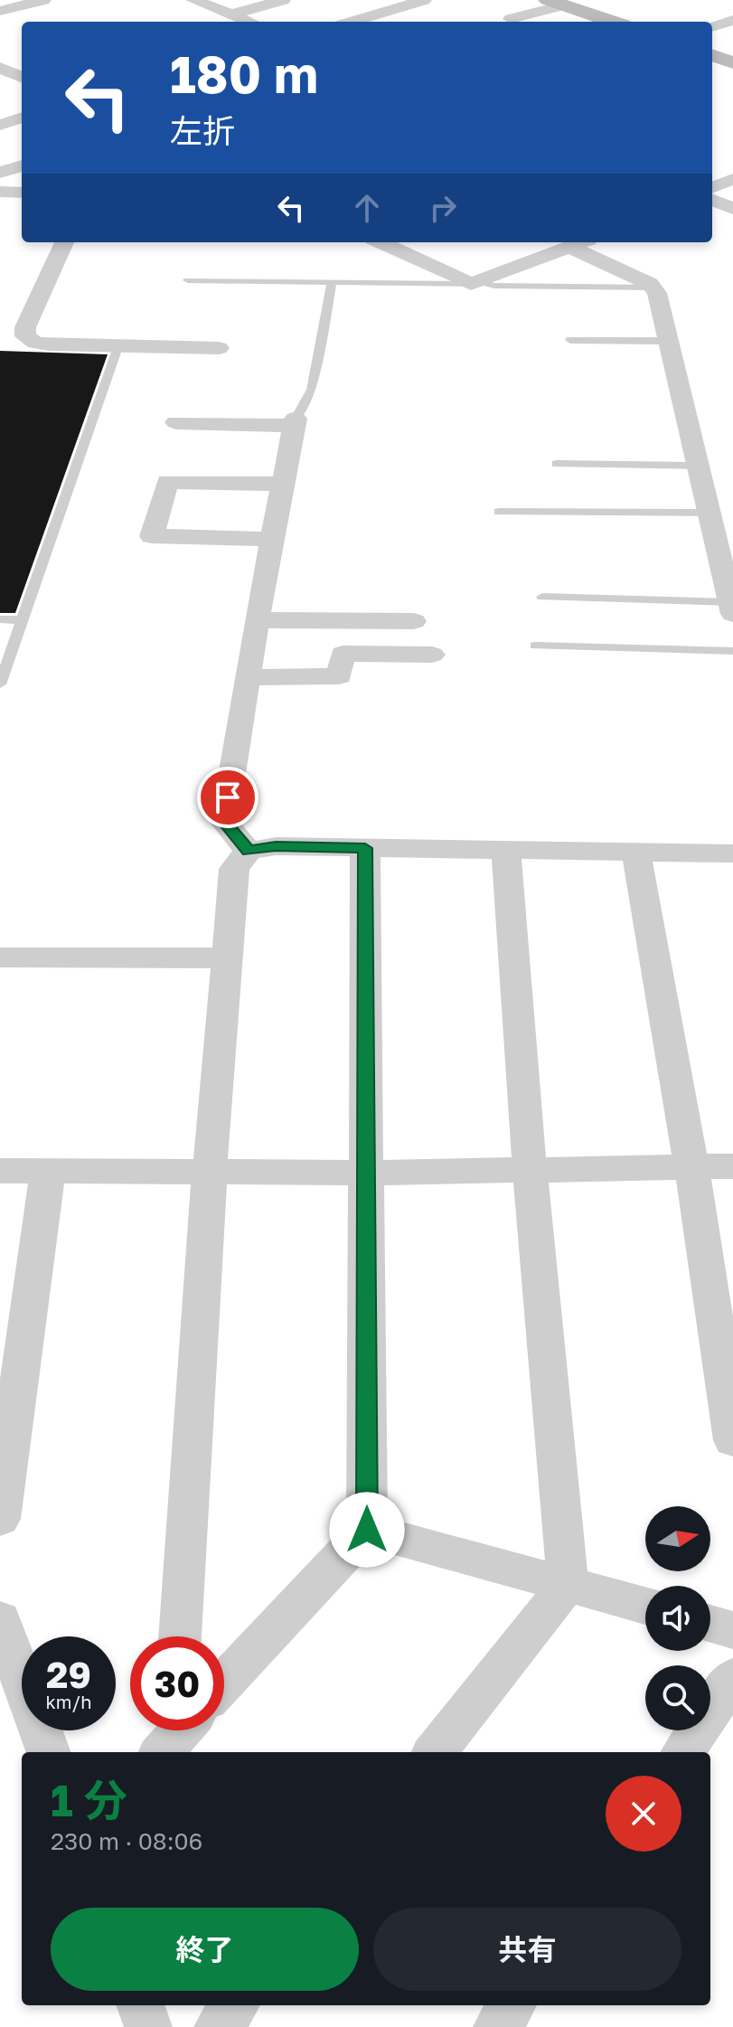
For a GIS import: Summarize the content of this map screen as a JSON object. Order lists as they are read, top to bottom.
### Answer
{
  "north": "right",
  "page": {
    "turn": ["180 m", "左折"],
    "speed": "29 km/h",
    "limit": "30",
    "heading": ["1 分", "230 m · 08:06"],
    "buttons": ["終了", "共有"]
  }
}
